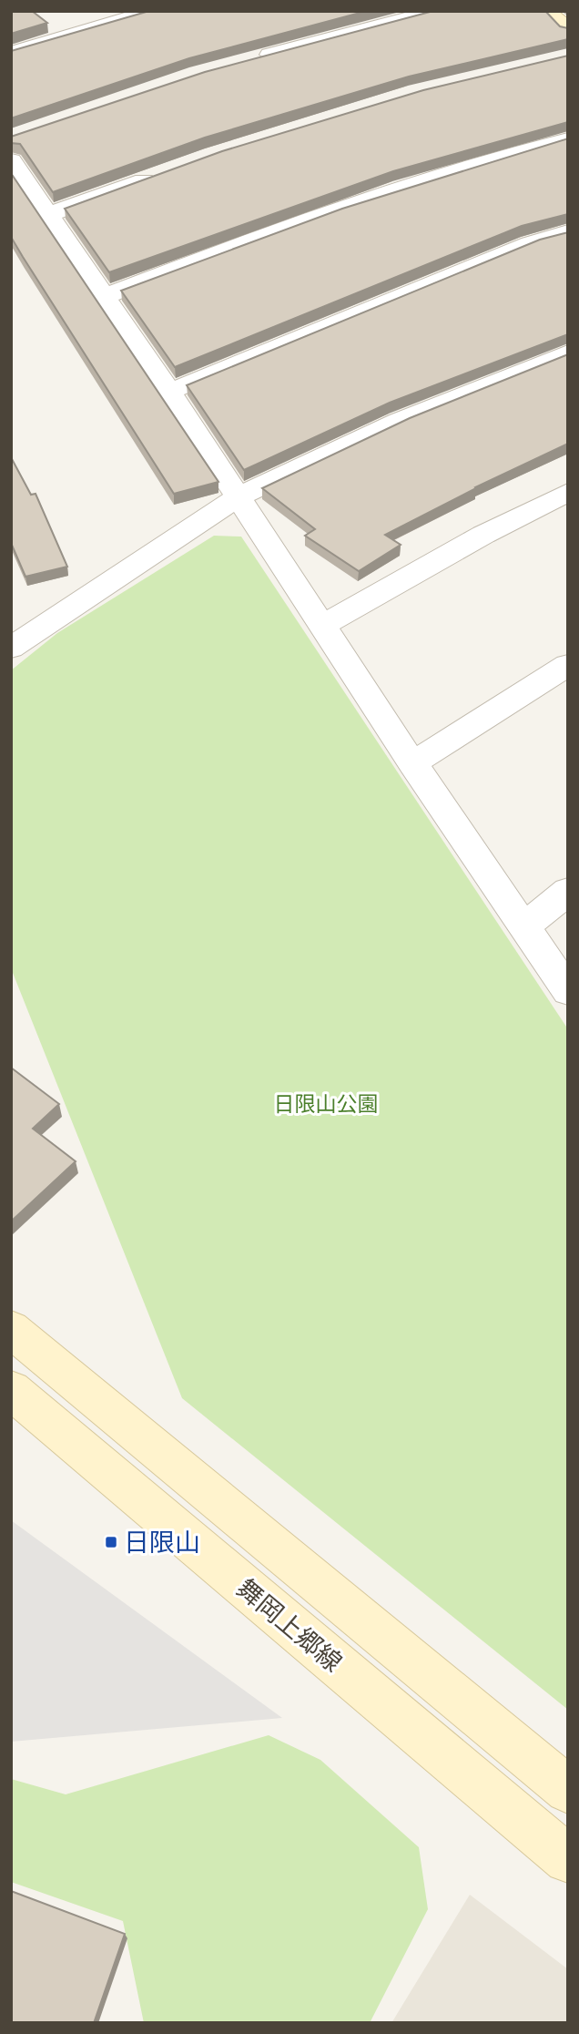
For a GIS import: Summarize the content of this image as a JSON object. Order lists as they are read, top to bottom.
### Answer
{
  "streets": {
    "street": ["舞岡上郷線"]
  },
  "parks": ["日限山公園"],
  "places": {
    "transit": ["日限山"]
  }
}
